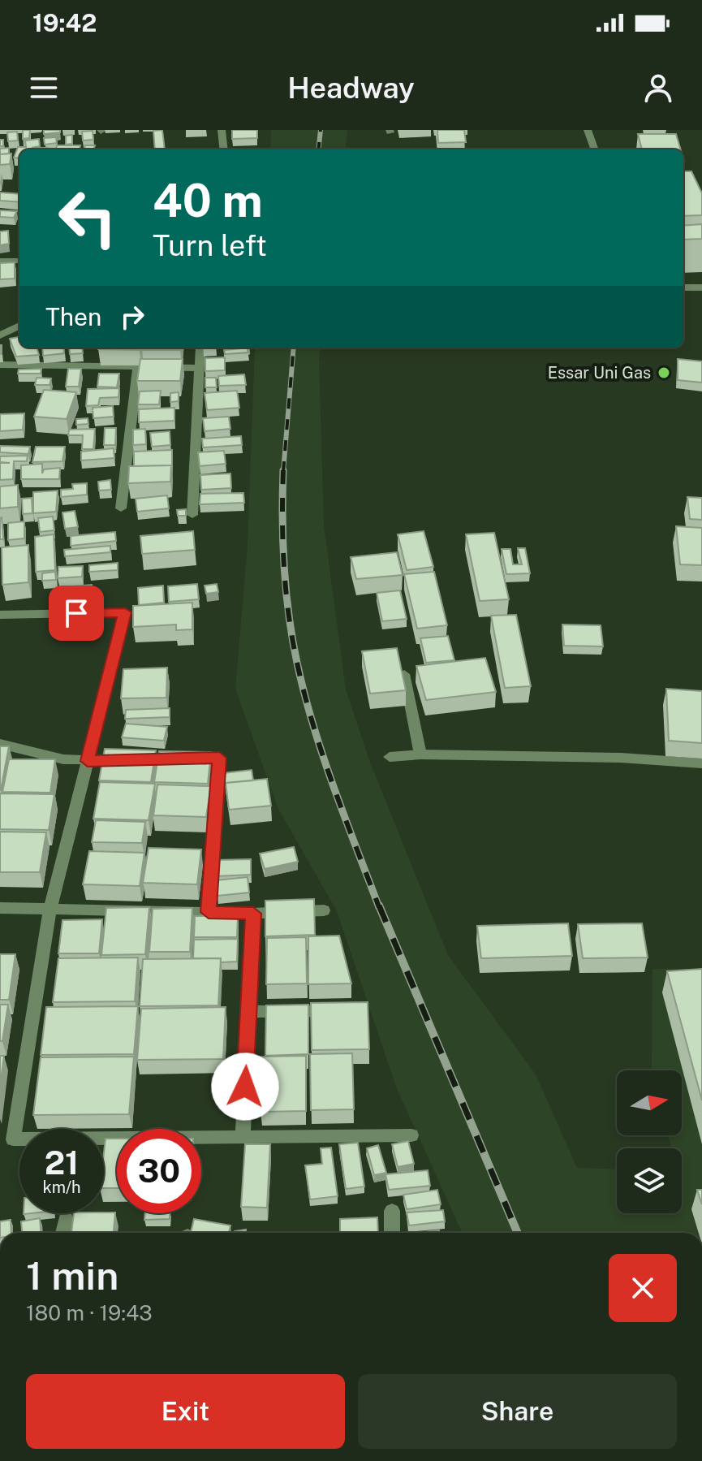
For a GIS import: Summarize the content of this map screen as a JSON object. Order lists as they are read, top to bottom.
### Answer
{
  "places": ["Essar Uni Gas"],
  "north": "right",
  "page": {
    "status": "19:42",
    "header": "Headway",
    "turn": ["40 m", "Turn left"],
    "then": "Then",
    "speed": "21 km/h",
    "limit": "30",
    "heading": ["1 min", "180 m · 19:43"],
    "buttons": ["Exit", "Share"]
  }
}
